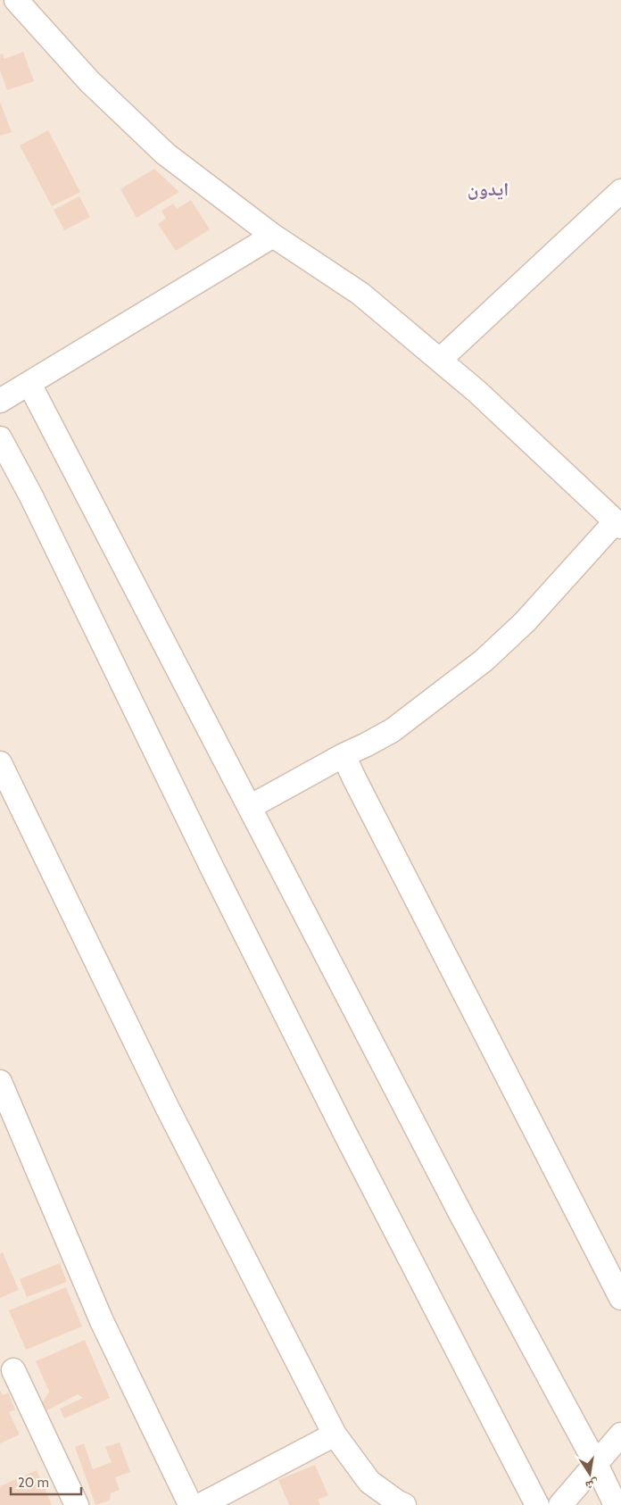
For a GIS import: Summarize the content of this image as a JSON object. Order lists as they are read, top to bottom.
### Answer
{
  "districts": ["ايدون"],
  "scale_bar": "20 m",
  "north": "bottom"
}
